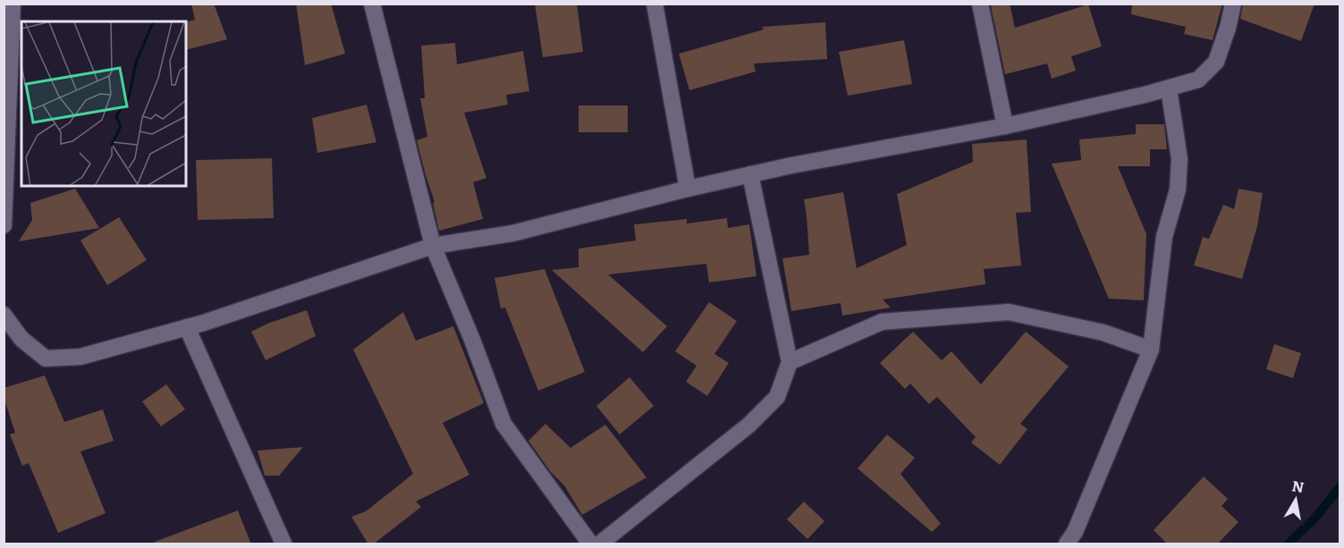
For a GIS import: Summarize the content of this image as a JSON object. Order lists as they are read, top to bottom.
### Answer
{
  "north": "top"
}
